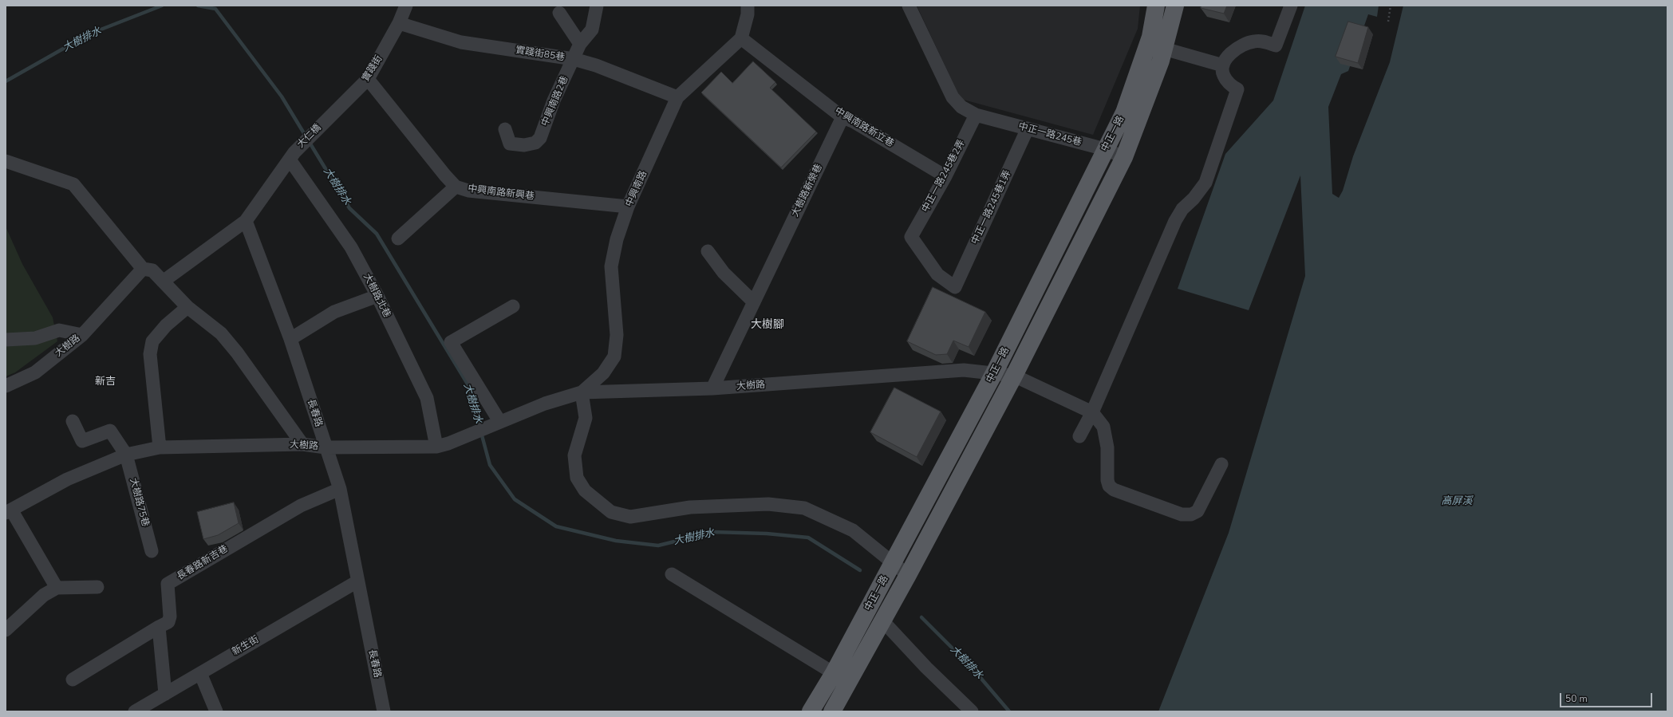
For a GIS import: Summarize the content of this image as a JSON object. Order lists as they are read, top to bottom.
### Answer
{
  "streets": {
    "main road": ["中正一路"],
    "street": [
      "實踐街85巷",
      "實踐街",
      "中興南路2巷",
      "中興南路新立巷",
      "中正一路245巷",
      "大仁橋",
      "中正一路245巷2弄",
      "中興南路",
      "大樹路新榮巷",
      "中興南路新興巷",
      "中正一路245巷1弄",
      "大樹路北巷",
      "大樹路",
      "長春路",
      "大樹路75巷",
      "長春路新吉巷",
      "新生街"
    ]
  },
  "crossings": [
    ["實踐街85巷", "實踐街"],
    ["實踐街85巷", "中興南路2巷"],
    ["實踐街85巷", "中興南路"],
    ["實踐街", "大仁橋"],
    ["實踐街", "中興南路新興巷"],
    ["中興南路新立巷", "中正一路245巷2弄"],
    ["中興南路新立巷", "中興南路"],
    ["中興南路新立巷", "大樹路新榮巷"],
    ["中正一路", "中正一路245巷"],
    ["中正一路", "大樹路"],
    ["中正一路245巷", "中正一路245巷2弄"],
    ["中正一路245巷", "中正一路245巷1弄"],
    ["大仁橋", "大樹路北巷"],
    ["中正一路245巷2弄", "中正一路245巷1弄"],
    ["中興南路", "中興南路新興巷"],
    ["中興南路", "大樹路"],
    ["大樹路新榮巷", "大樹路"],
    ["大樹路北巷", "大樹路"],
    ["大樹路", "長春路"],
    ["大樹路", "大樹路75巷"],
    ["長春路", "長春路新吉巷"],
    ["長春路", "新生街"]
  ],
  "districts": ["大樹腳", "新吉"],
  "water": ["大樹排水", "高屏溪"],
  "scale_bar": "50 m"
}
